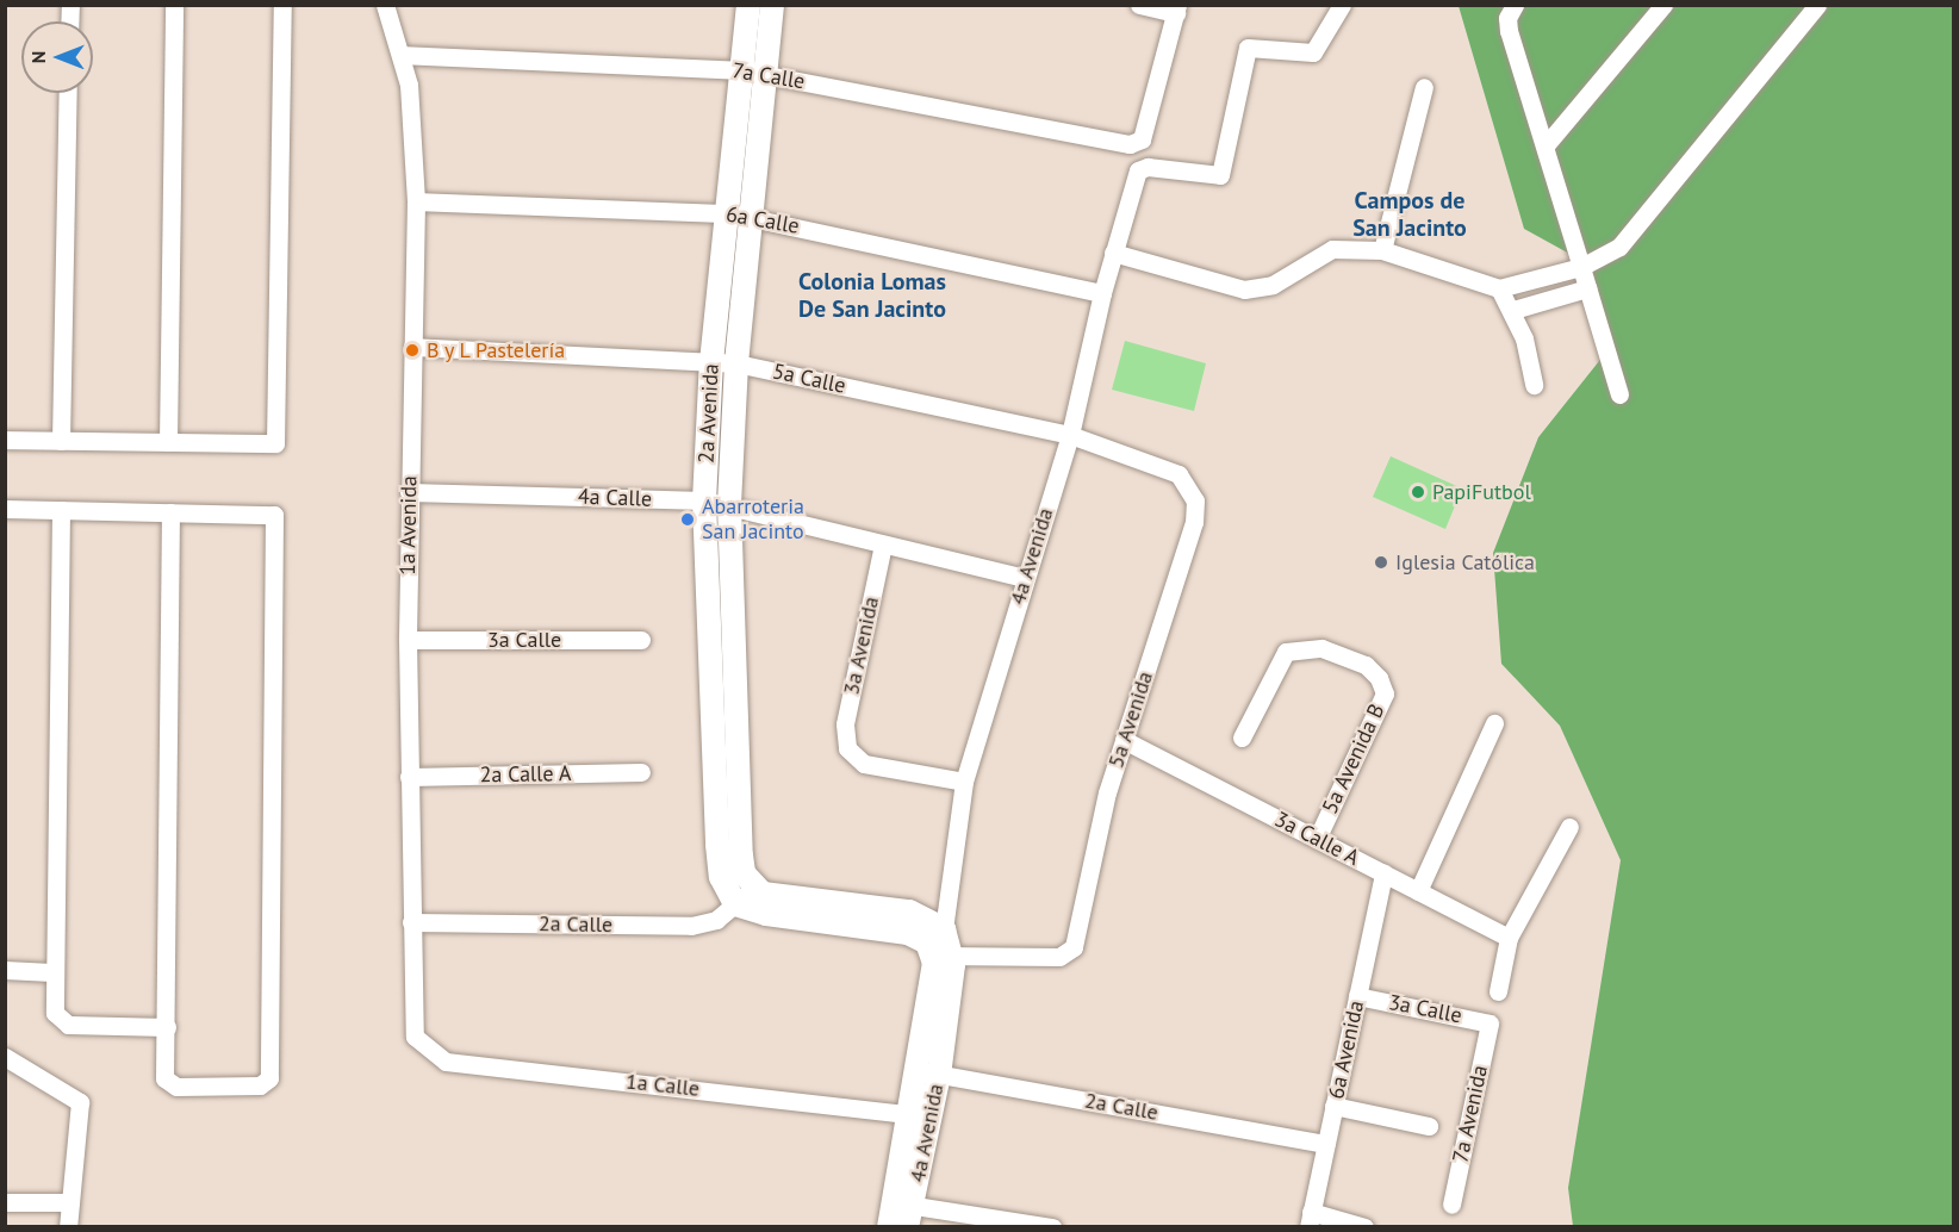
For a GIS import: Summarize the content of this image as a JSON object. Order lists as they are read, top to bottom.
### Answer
{
  "streets": {
    "street": [
      "7a Calle",
      "6a Calle",
      "5a Calle",
      "2a Avenida",
      "4a Calle",
      "1a Avenida",
      "4a Avenida",
      "3a Calle",
      "3a Avenida",
      "5a Avenida",
      "5a Avenida B",
      "2a Calle A",
      "3a Calle A",
      "2a Calle",
      "6a Avenida",
      "1a Calle",
      "7a Avenida"
    ]
  },
  "crossings": [
    ["7a Calle", "2a Avenida"],
    ["7a Calle", "1a Avenida"],
    ["6a Calle", "2a Avenida"],
    ["6a Calle", "1a Avenida"],
    ["6a Calle", "4a Avenida"],
    ["5a Calle", "2a Avenida"],
    ["5a Calle", "1a Avenida"],
    ["5a Calle", "4a Avenida"],
    ["5a Calle", "5a Avenida"],
    ["2a Avenida", "4a Calle"],
    ["2a Avenida", "2a Calle"],
    ["4a Calle", "1a Avenida"],
    ["4a Calle", "4a Avenida"],
    ["4a Calle", "3a Avenida"],
    ["1a Avenida", "3a Calle"],
    ["1a Avenida", "2a Calle A"],
    ["1a Avenida", "2a Calle"],
    ["1a Avenida", "1a Calle"],
    ["4a Avenida", "3a Avenida"],
    ["4a Avenida", "5a Avenida"],
    ["4a Avenida", "2a Calle"],
    ["4a Avenida", "1a Calle"],
    ["3a Calle", "6a Avenida"],
    ["3a Calle", "7a Avenida"],
    ["5a Avenida", "3a Calle A"],
    ["5a Avenida B", "3a Calle A"],
    ["3a Calle A", "6a Avenida"],
    ["2a Calle", "6a Avenida"]
  ],
  "districts": ["Campos de San Jacinto", "Colonia Lomas De San Jacinto"],
  "places": [
    "B y L Pastelería",
    "PapiFutbol",
    "Abarroteria San Jacinto",
    "Iglesia Católica"
  ],
  "north": "left"
}
